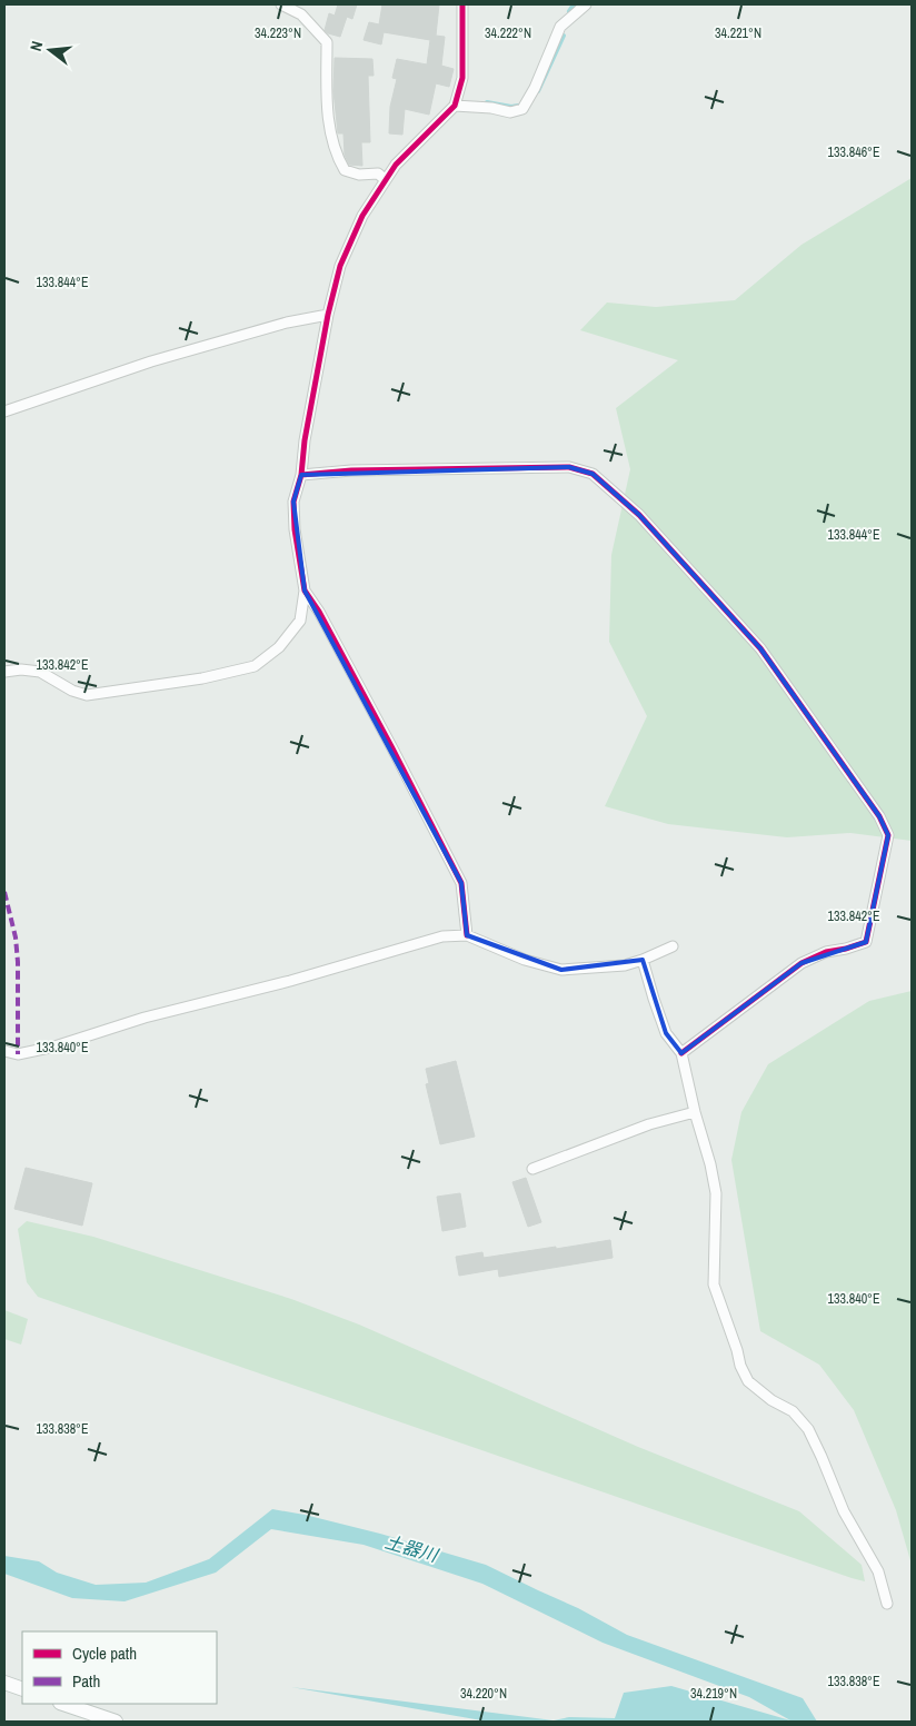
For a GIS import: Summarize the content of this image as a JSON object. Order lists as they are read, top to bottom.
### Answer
{
  "water": ["土器川"],
  "legend": ["Cycle path", "Path"],
  "north": "left",
  "coordinates": [
    "34.223°N",
    "34.222°N",
    "34.221°N",
    "133.846°E",
    "133.844°E",
    "133.842°E",
    "133.840°E",
    "133.838°E",
    "34.220°N",
    "34.219°N"
  ]
}
